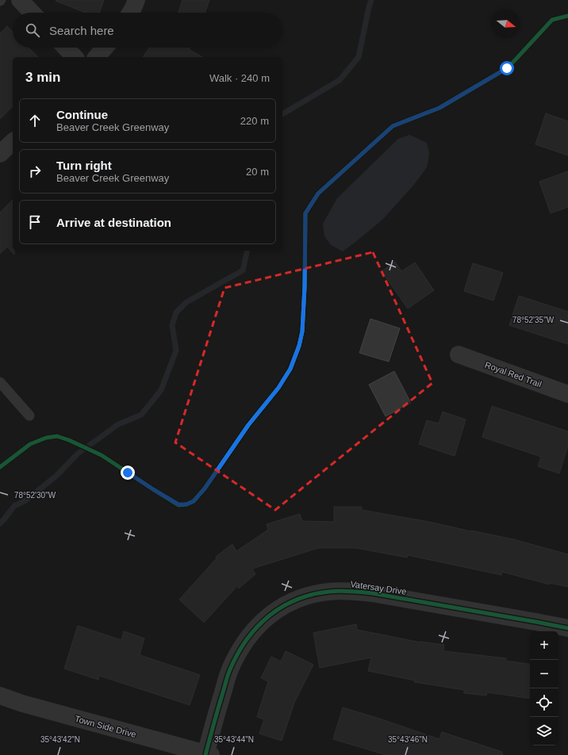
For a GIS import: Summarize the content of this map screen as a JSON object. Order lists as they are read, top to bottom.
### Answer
{
  "streets": {
    "street": ["Royal Red Trail", "Vatersay Drive", "Town Side Drive"]
  },
  "crossings": [
    ["Vatersay Drive", "Town Side Drive"]
  ],
  "north": "right",
  "page": {
    "search": "Search here",
    "heading": ["3 min", "Walk · 240 m"],
    "list": [
      ["Continue", "Beaver Creek Greenway", "220 m"],
      ["Turn right", "Beaver Creek Greenway", "20 m"],
      "Arrive at destination"
    ],
    "map_buttons": ["+", "−"]
  },
  "coordinates": [
    "78°52'35\"W",
    "78°52'30\"W",
    "35°43'42\"N",
    "35°43'44\"N",
    "35°43'46\"N"
  ]
}
